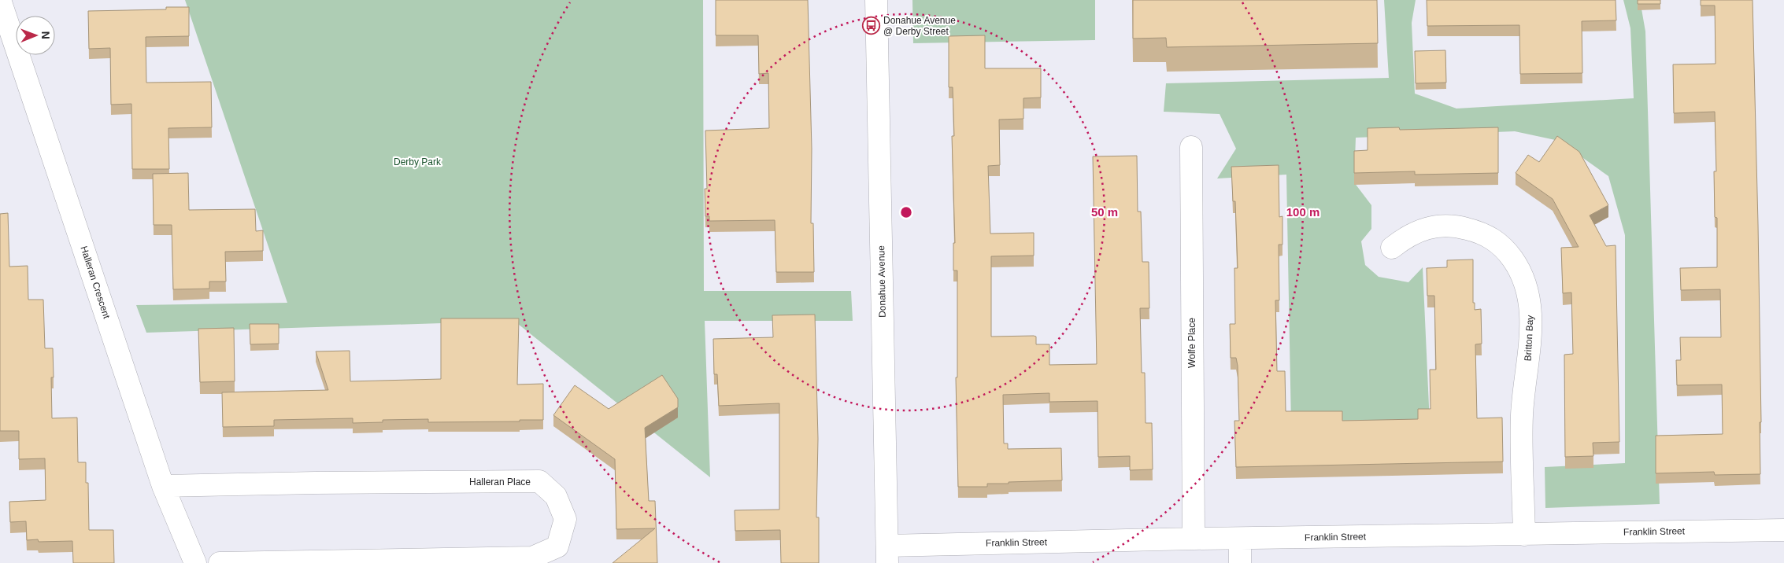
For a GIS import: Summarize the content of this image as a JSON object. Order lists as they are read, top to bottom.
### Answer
{
  "streets": {
    "street": [
      "Donahue Avenue",
      "Halleran Crescent",
      "Britton Bay",
      "Wolfe Place",
      "Halleran Place",
      "Franklin Street"
    ]
  },
  "crossings": [
    ["Donahue Avenue", "Franklin Street"],
    ["Halleran Crescent", "Halleran Place"],
    ["Britton Bay", "Franklin Street"],
    ["Wolfe Place", "Franklin Street"]
  ],
  "parks": ["Derby Park"],
  "places": {
    "bus stop": ["Donahue Avenue @ Derby Street"]
  },
  "north": "right",
  "rings": ["50 m", "100 m"]
}
